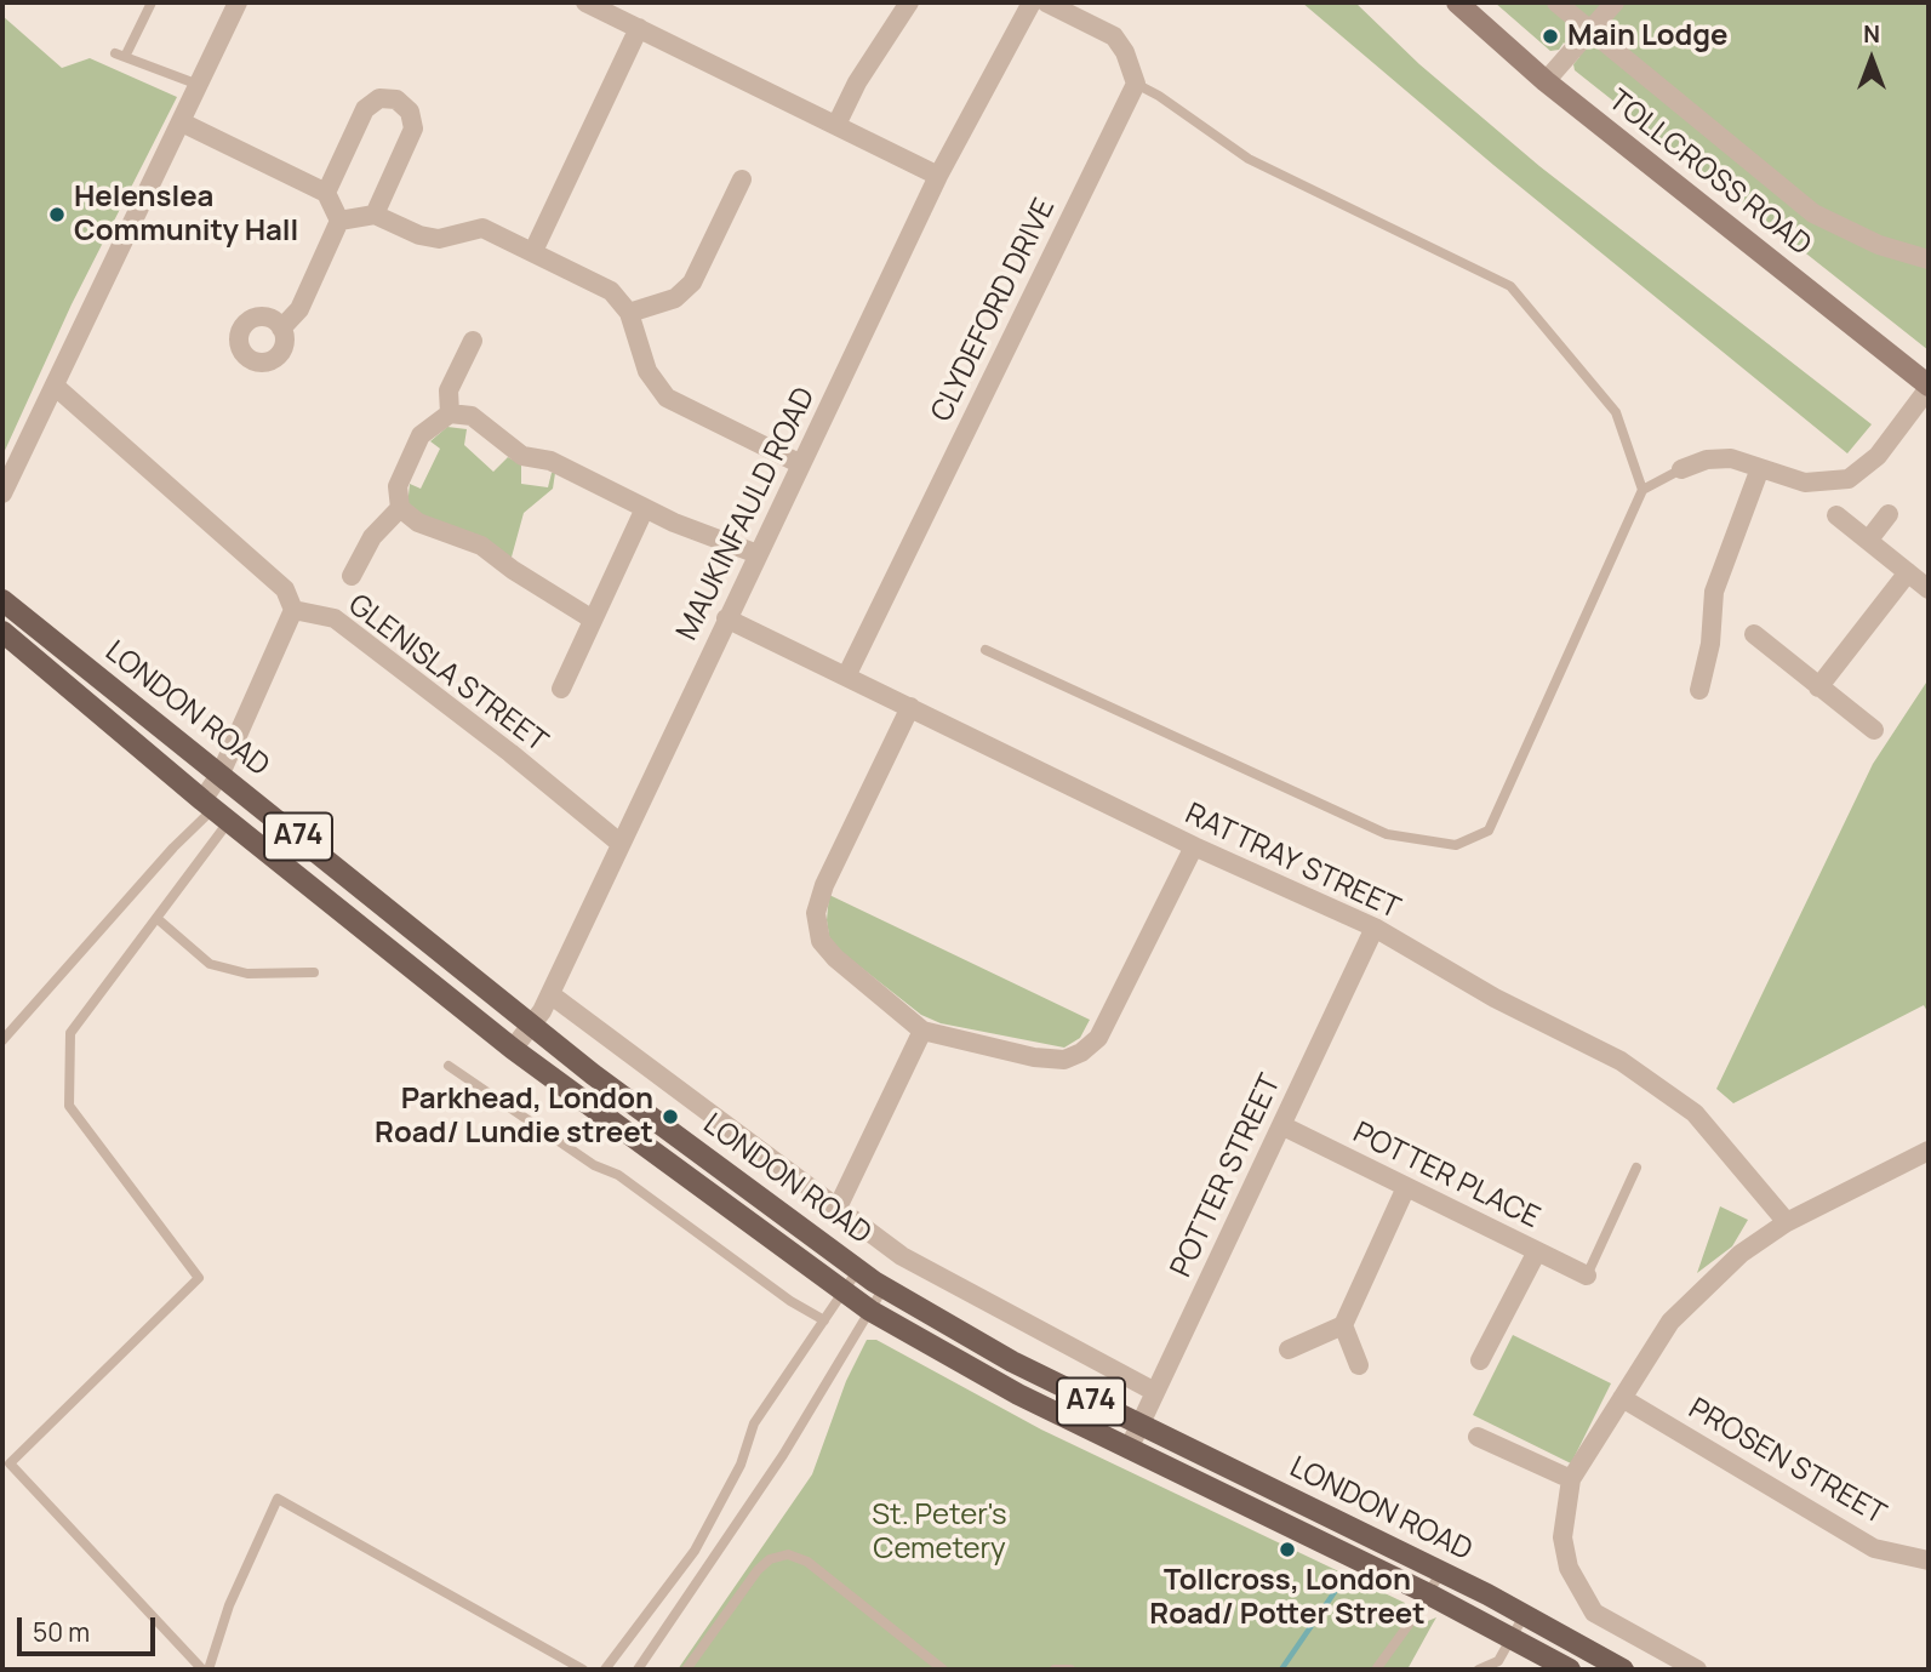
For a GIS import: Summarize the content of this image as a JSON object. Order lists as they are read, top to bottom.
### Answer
{
  "streets": {
    "main road": ["LONDON ROAD", "A74"],
    "street": [
      "TOLLCROSS ROAD",
      "CLYDEFORD DRIVE",
      "MAUKINFAULD ROAD",
      "GLENISLA STREET",
      "RATTRAY STREET",
      "POTTER STREET",
      "POTTER PLACE",
      "PROSEN STREET"
    ]
  },
  "crossings": [
    ["CLYDEFORD DRIVE", "RATTRAY STREET"],
    ["MAUKINFAULD ROAD", "GLENISLA STREET"],
    ["MAUKINFAULD ROAD", "LONDON ROAD"],
    ["MAUKINFAULD ROAD", "RATTRAY STREET"],
    ["LONDON ROAD", "POTTER STREET"],
    ["RATTRAY STREET", "POTTER STREET"],
    ["POTTER STREET", "POTTER PLACE"]
  ],
  "parks": ["St. Peter's Cemetery"],
  "places": [
    "Main Lodge",
    "Helenslea Community Hall",
    "Parkhead, London Road/ Lundie street",
    "Tollcross, London Road/ Potter Street"
  ],
  "scale_bar": "50 m",
  "north": "top"
}
